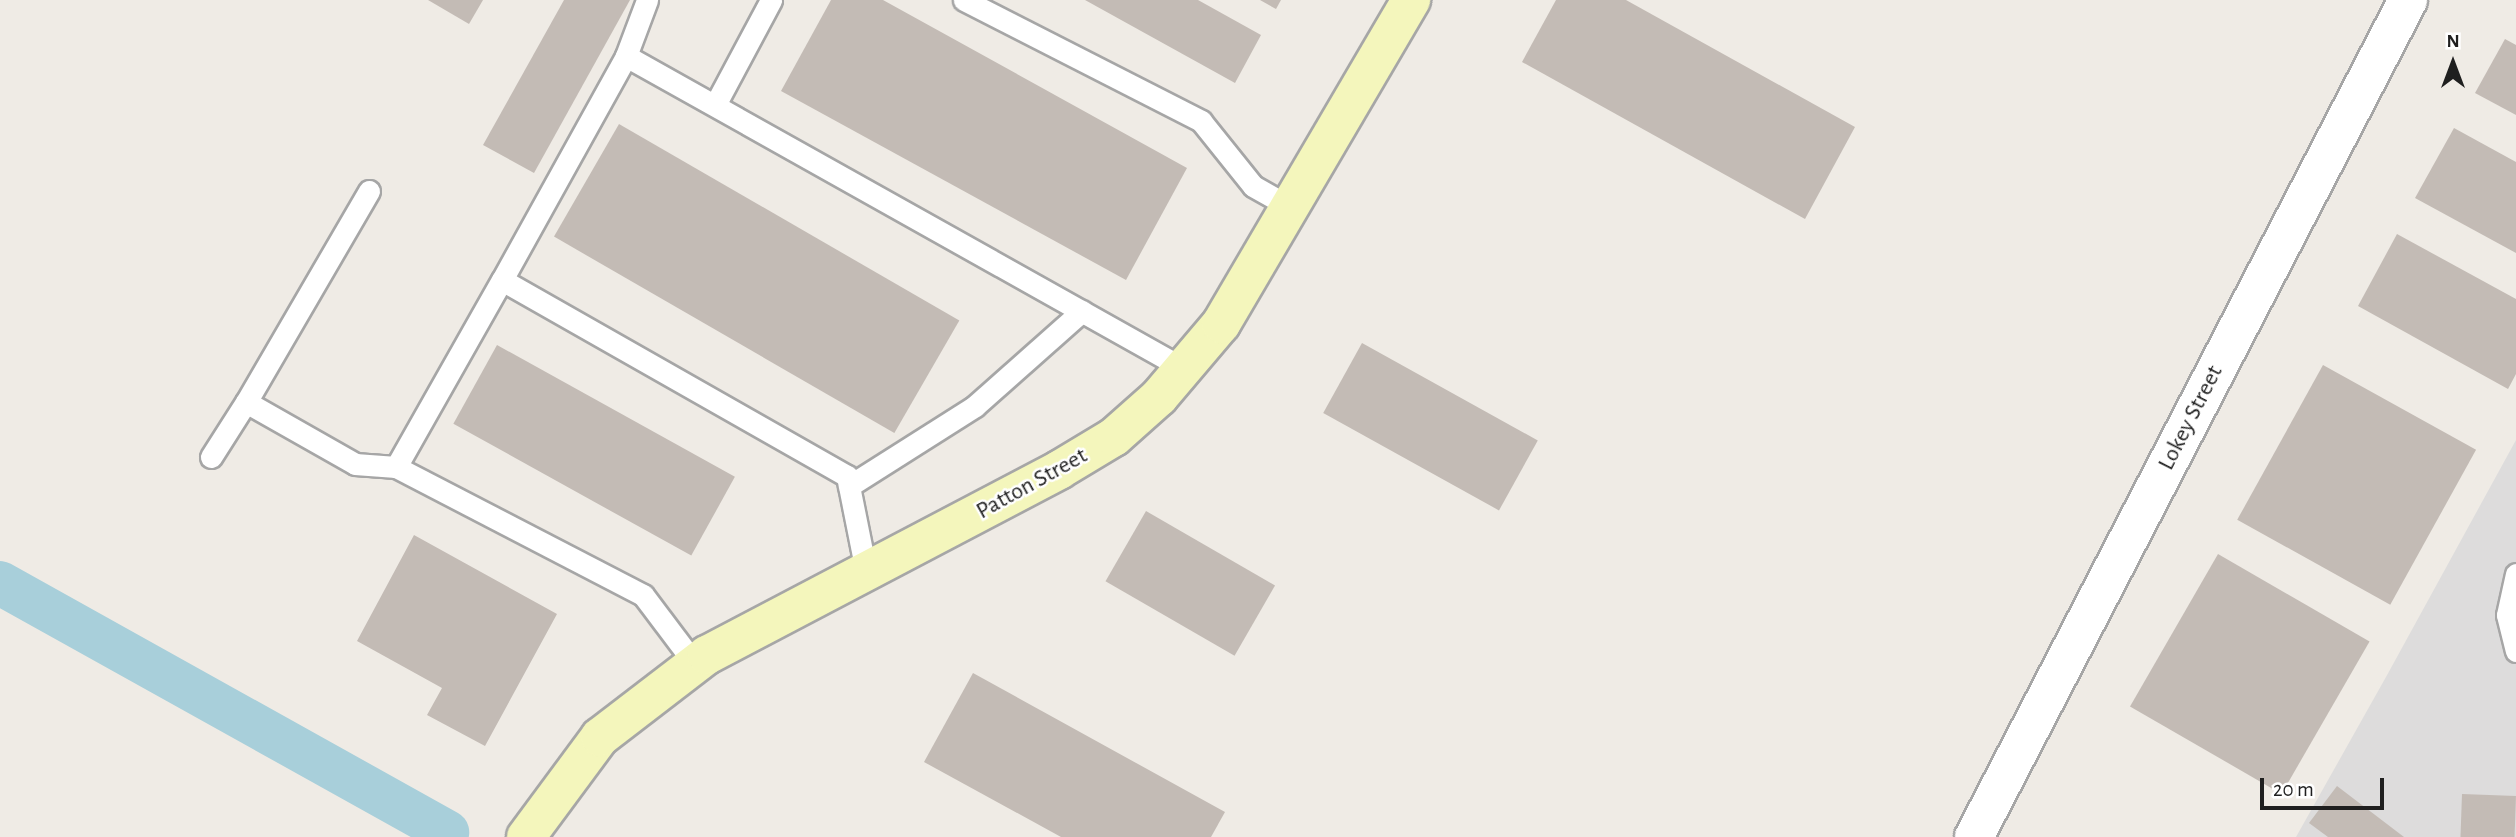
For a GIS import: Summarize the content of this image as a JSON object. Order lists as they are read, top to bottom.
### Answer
{
  "streets": {
    "street": ["Lokey Street", "Patton Street"]
  },
  "scale_bar": "20 m",
  "north": "top"
}
